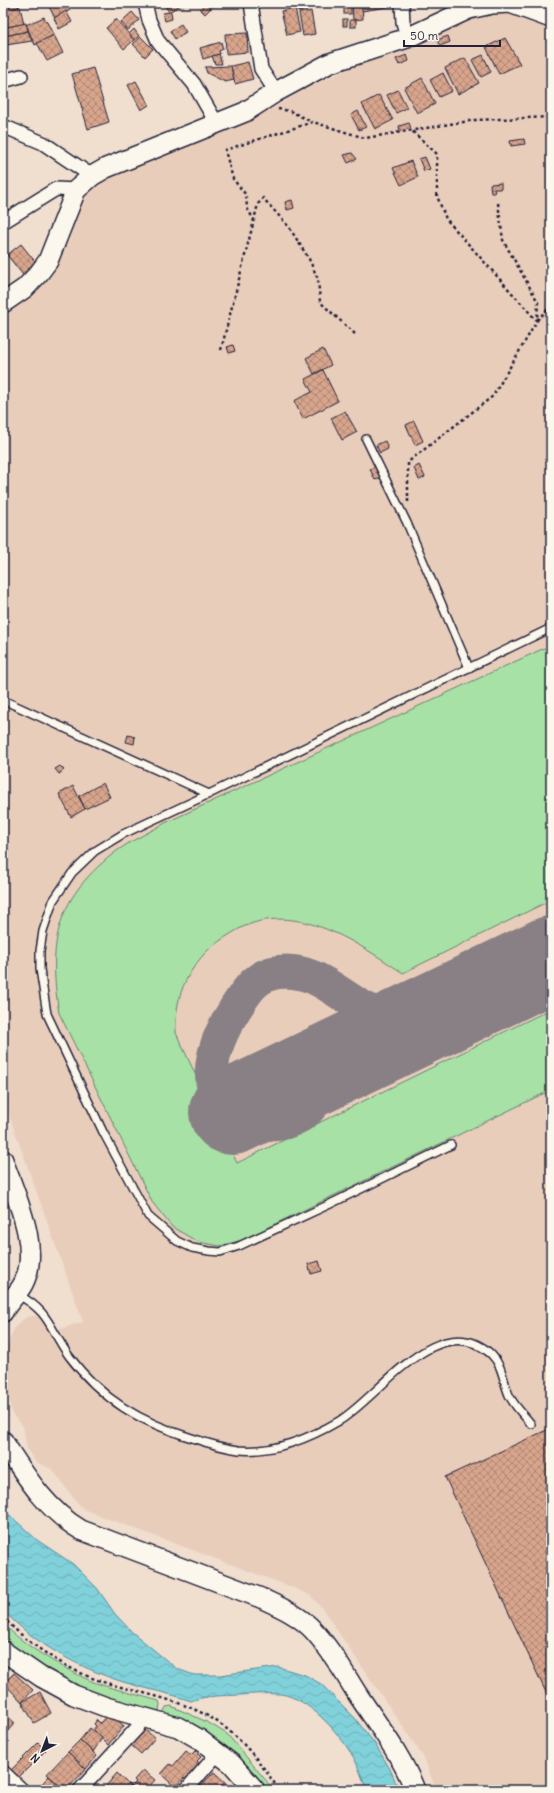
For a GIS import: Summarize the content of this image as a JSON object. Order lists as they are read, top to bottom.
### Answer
{
  "scale_bar": "50 m",
  "north": "bottom left"
}
